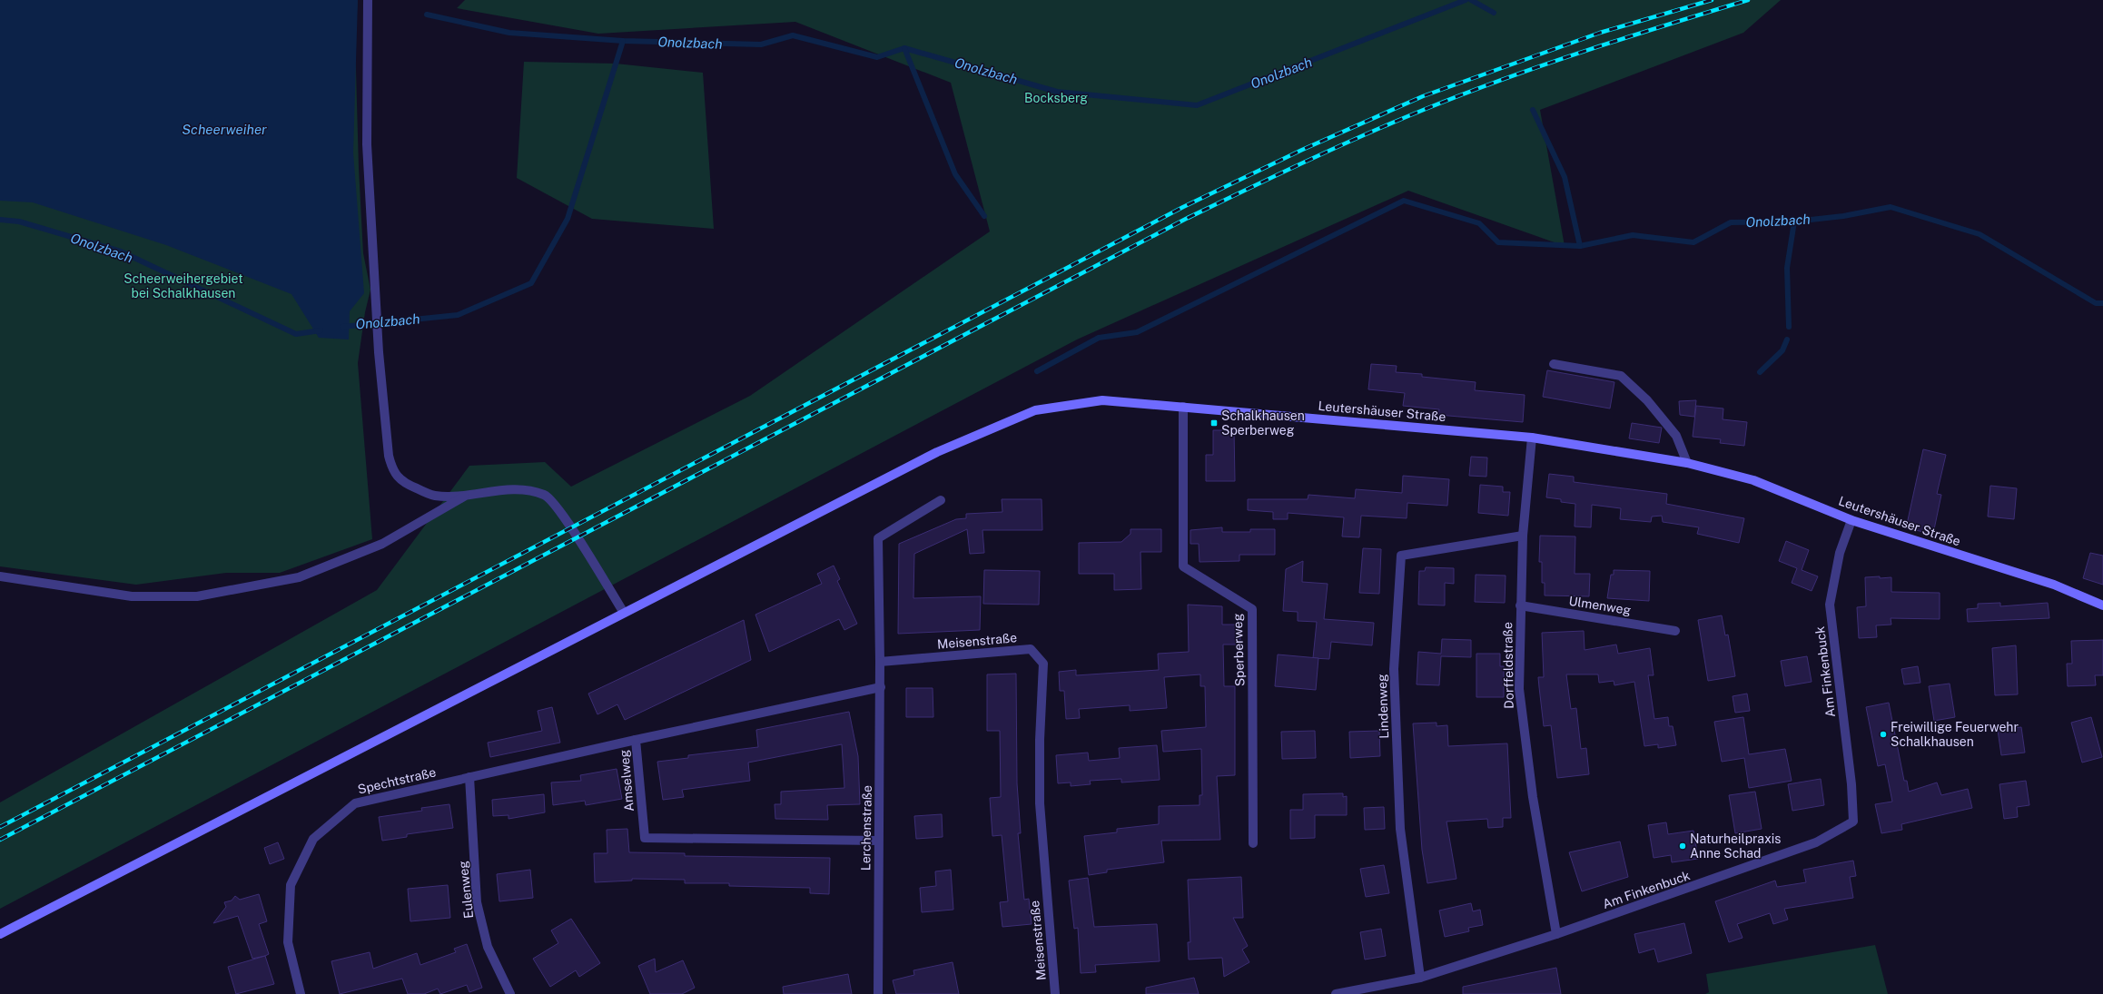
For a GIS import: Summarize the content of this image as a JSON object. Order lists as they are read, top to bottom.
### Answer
{
  "streets": {
    "main road": ["Leutershäuser Straße"],
    "street": [
      "Ulmenweg",
      "Meisenstraße",
      "Sperberweg",
      "Dorffeldstraße",
      "Am Finkenbuck",
      "Lindenweg",
      "Spechtstraße",
      "Amselweg",
      "Lerchenstraße",
      "Eulenweg"
    ]
  },
  "crossings": [
    ["Leutershäuser Straße", "Sperberweg"],
    ["Leutershäuser Straße", "Dorffeldstraße"],
    ["Leutershäuser Straße", "Am Finkenbuck"],
    ["Ulmenweg", "Dorffeldstraße"],
    ["Meisenstraße", "Lerchenstraße"],
    ["Dorffeldstraße", "Am Finkenbuck"],
    ["Dorffeldstraße", "Lindenweg"],
    ["Am Finkenbuck", "Lindenweg"],
    ["Spechtstraße", "Amselweg"],
    ["Spechtstraße", "Eulenweg"],
    ["Amselweg", "Lerchenstraße"]
  ],
  "water": ["Onolzbach", "Scheerweiher"],
  "parks": ["Bocksberg", "Scheerweihergebiet bei Schalkhausen"],
  "places": {
    "transit": ["Schalkhausen Sperberweg"],
    "other": ["Freiwillige Feuerwehr Schalkhausen", "Naturheilpraxis Anne Schad"]
  }
}
